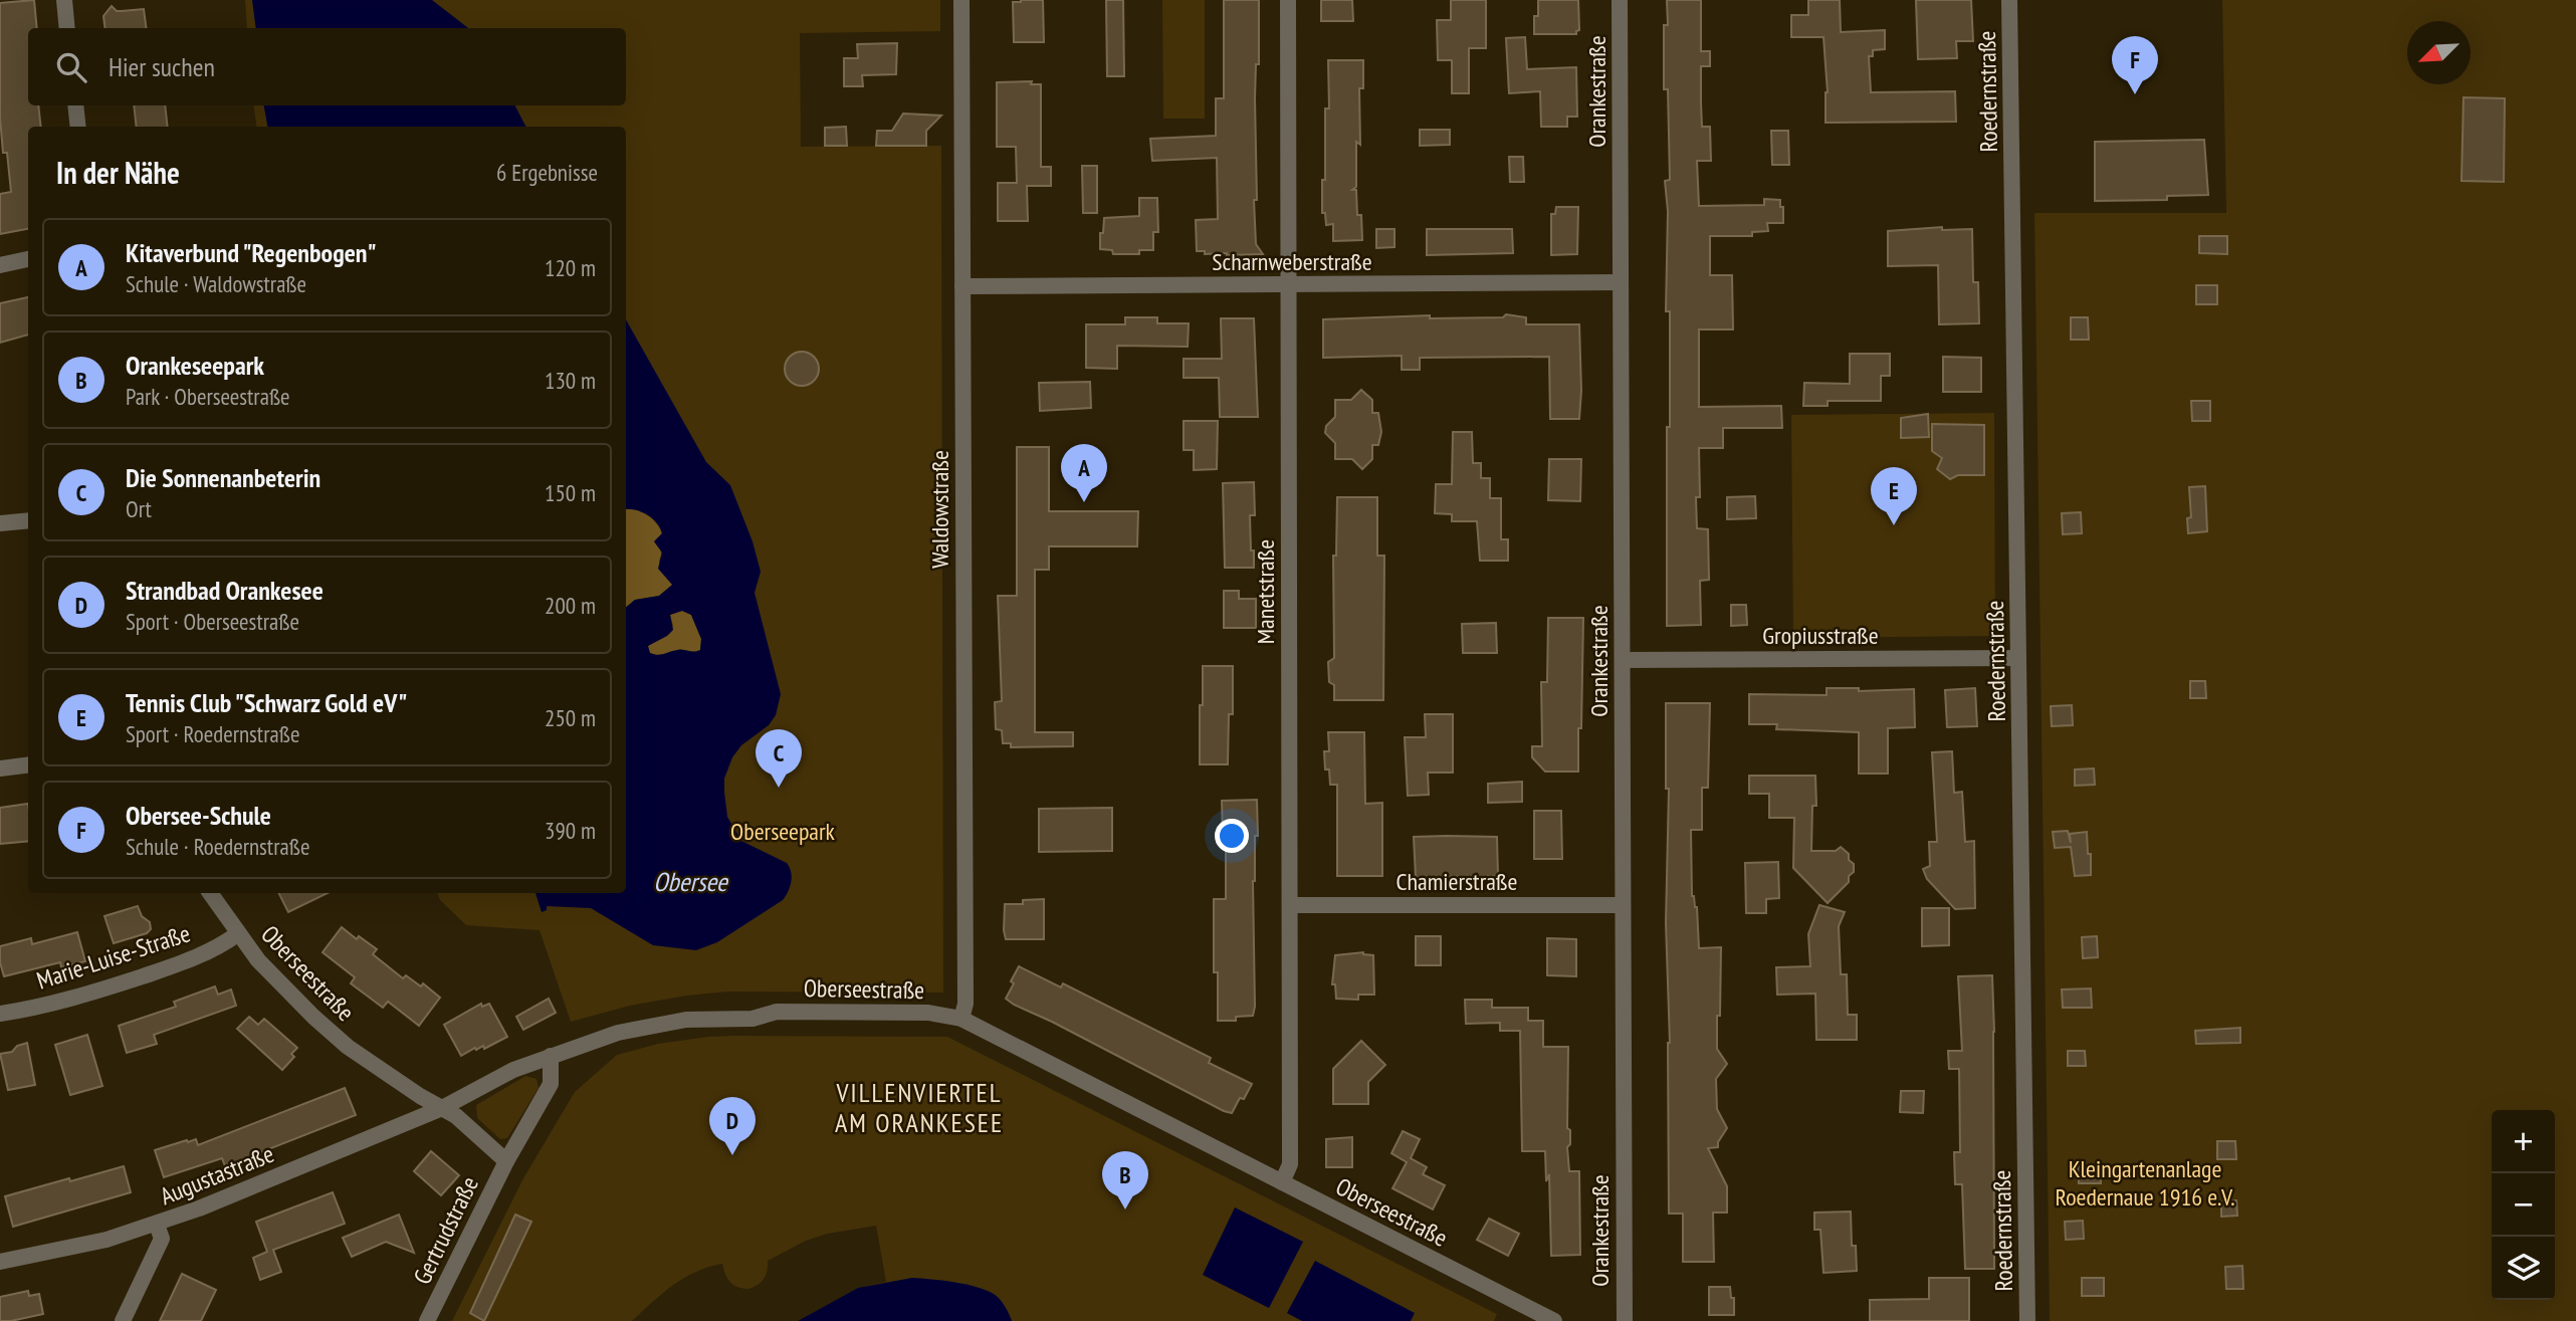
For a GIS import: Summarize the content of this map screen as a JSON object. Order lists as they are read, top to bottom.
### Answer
{
  "streets": {
    "street": [
      "Orankestraße",
      "Roedernstraße",
      "Scharnweberstraße",
      "Waldowstraße",
      "Manetstraße",
      "Gropiusstraße",
      "Chamierstraße",
      "Marie-Luise-Straße",
      "Oberseestraße",
      "Augustastraße",
      "Gertrudstraße"
    ]
  },
  "crossings": [
    ["Orankestraße", "Scharnweberstraße"],
    ["Orankestraße", "Gropiusstraße"],
    ["Orankestraße", "Chamierstraße"],
    ["Roedernstraße", "Gropiusstraße"],
    ["Scharnweberstraße", "Waldowstraße"],
    ["Scharnweberstraße", "Manetstraße"],
    ["Waldowstraße", "Oberseestraße"],
    ["Manetstraße", "Chamierstraße"],
    ["Manetstraße", "Oberseestraße"],
    ["Marie-Luise-Straße", "Oberseestraße"],
    ["Oberseestraße", "Augustastraße"],
    ["Oberseestraße", "Gertrudstraße"]
  ],
  "districts": ["VILLENVIERTEL AM ORANKESEE"],
  "water": ["Obersee"],
  "parks": ["Oberseepark", "Kleingartenanlage Roedernaue 1916 e.V."],
  "north": "bottom left",
  "page": {
    "search": "Hier suchen",
    "pins": [
      "F",
      "A",
      "E",
      "C",
      "D",
      "B"
    ],
    "heading": ["In der Nähe", "6 Ergebnisse"],
    "list": [
      {
        "mark": "A",
        "name": "Kitaverbund \"Regenbogen\"",
        "note": "Schule · Waldowstraße",
        "value": "120 m"
      },
      {
        "mark": "B",
        "name": "Orankeseepark",
        "note": "Park · Oberseestraße",
        "value": "130 m"
      },
      {
        "mark": "C",
        "name": "Die Sonnenanbeterin",
        "note": "Ort",
        "value": "150 m"
      },
      {
        "mark": "D",
        "name": "Strandbad Orankesee",
        "note": "Sport · Oberseestraße",
        "value": "200 m"
      },
      {
        "mark": "E",
        "name": "Tennis Club \"Schwarz Gold eV\"",
        "note": "Sport · Roedernstraße",
        "value": "250 m"
      },
      {
        "mark": "F",
        "name": "Obersee-Schule",
        "note": "Schule · Roedernstraße",
        "value": "390 m"
      }
    ],
    "map_buttons": ["+", "−"]
  }
}
